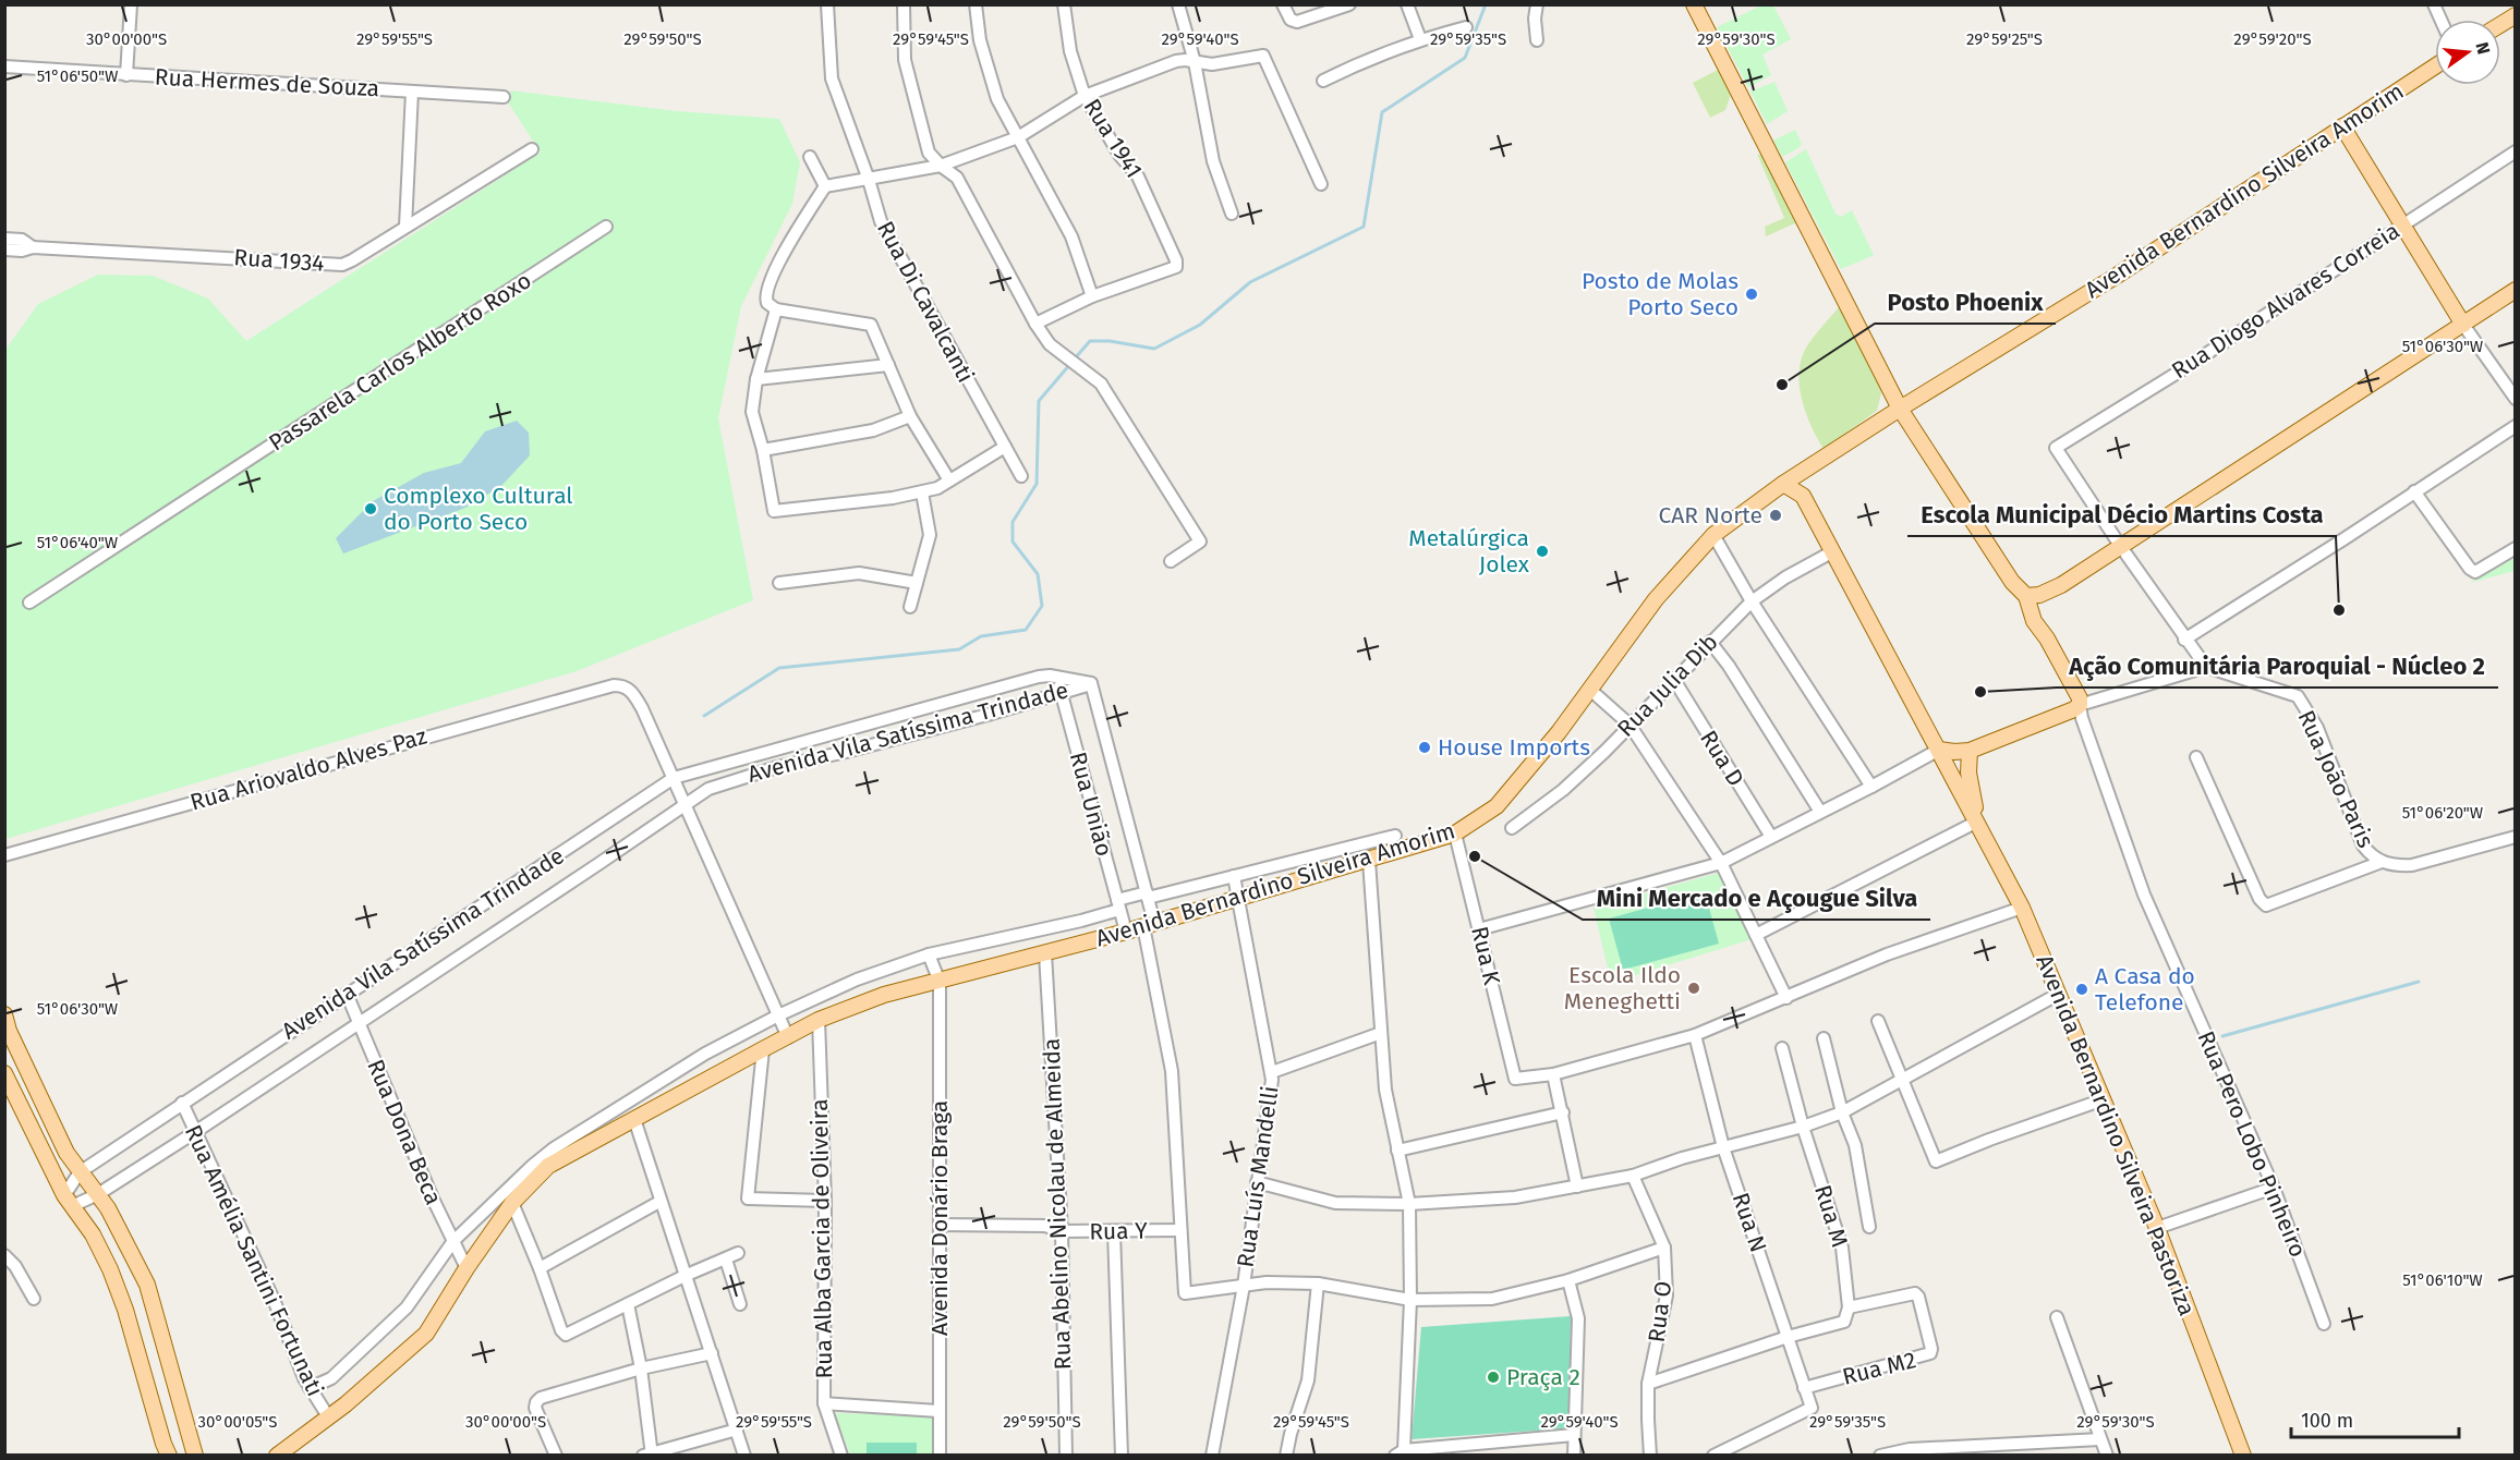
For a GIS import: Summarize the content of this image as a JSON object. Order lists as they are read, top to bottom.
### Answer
{
  "streets": {
    "main road": ["Avenida Bernardino Silveira Amorim", "Avenida Bernardino Silveira Pastoriza", "Rua Pero Lobo Pinheiro"],
    "street": [
      "Rua Hermes de Souza",
      "Rua 1941",
      "Rua 1934",
      "Rua Diogo Alvares Correia",
      "Rua Di Cavalcanti",
      "Passarela Carlos Alberto Roxo",
      "Rua Julia Dib",
      "Avenida Vila Satíssima Trindade",
      "Rua D",
      "Rua Ariovaldo Alves Paz",
      "Rua João Paris",
      "Rua União",
      "Rua K",
      "Rua Dona Beca",
      "Rua Luís Mandelli",
      "Rua Abelino Nicolau de Almeida",
      "Rua M",
      "Avenida Donário Braga",
      "Rua N",
      "Rua Y",
      "Rua Alba Garcia de Oliveira",
      "Rua Amélia Santini Fortunati",
      "Rua O",
      "Rua M2"
    ]
  },
  "crossings": [
    ["Rua Hermes de Souza", "Rua 1934"],
    ["Avenida Bernardino Silveira Amorim", "Rua União"],
    ["Avenida Bernardino Silveira Amorim", "Rua K"],
    ["Avenida Bernardino Silveira Amorim", "Rua Dona Beca"],
    ["Avenida Bernardino Silveira Amorim", "Rua Pero Lobo Pinheiro"],
    ["Avenida Bernardino Silveira Amorim", "Rua Luís Mandelli"],
    ["Avenida Bernardino Silveira Amorim", "Rua Abelino Nicolau de Almeida"],
    ["Avenida Bernardino Silveira Amorim", "Avenida Donário Braga"],
    ["Avenida Bernardino Silveira Amorim", "Rua Alba Garcia de Oliveira"],
    ["Avenida Bernardino Silveira Amorim", "Rua Amélia Santini Fortunati"],
    ["Rua Julia Dib", "Rua D"],
    ["Rua Julia Dib", "Avenida Bernardino Silveira Pastoriza"],
    ["Avenida Vila Satíssima Trindade", "Rua Ariovaldo Alves Paz"],
    ["Avenida Vila Satíssima Trindade", "Rua União"],
    ["Avenida Vila Satíssima Trindade", "Rua Dona Beca"],
    ["Avenida Vila Satíssima Trindade", "Rua Amélia Santini Fortunati"],
    ["Rua União", "Rua Luís Mandelli"],
    ["Rua União", "Rua Y"],
    ["Rua Abelino Nicolau de Almeida", "Rua Y"],
    ["Rua M", "Rua M2"],
    ["Avenida Donário Braga", "Rua Y"],
    ["Rua N", "Rua M2"]
  ],
  "places": [
    "Posto de Molas Porto Seco",
    "Posto Phoenix",
    "Complexo Cultural do Porto Seco",
    "CAR Norte",
    "Metalúrgica Jolex",
    "Escola Municipal Décio Martins Costa",
    "Ação Comunitária Paroquial - Núcleo 2",
    "House Imports",
    "Mini Mercado e Açougue Silva",
    "Escola Ildo Meneghetti",
    "A Casa do Telefone",
    "Praça 2"
  ],
  "scale_bar": "100 m",
  "north": "right",
  "coordinates": [
    "29°59'20\"S",
    "30°00'00\"S",
    "29°59'55\"S",
    "29°59'50\"S",
    "29°59'45\"S",
    "29°59'40\"S",
    "29°59'35\"S",
    "29°59'30\"S",
    "29°59'25\"S",
    "51°06'50\"W",
    "51°06'30\"W",
    "51°06'40\"W",
    "51°06'20\"W",
    "51°06'10\"W",
    "30°00'05\"S"
  ]
}
